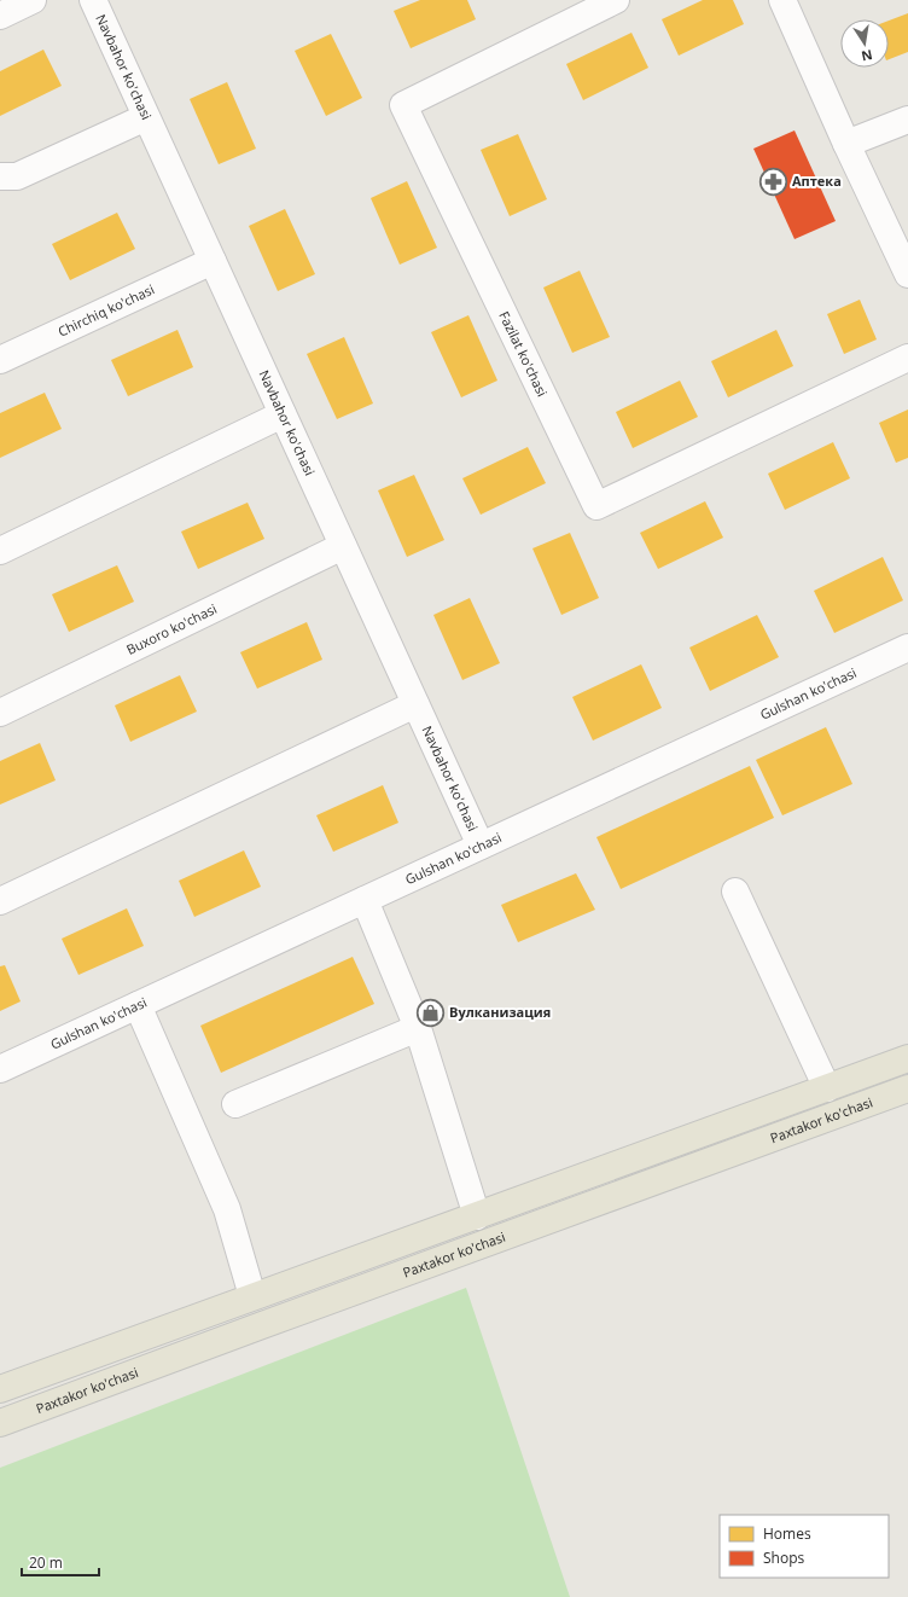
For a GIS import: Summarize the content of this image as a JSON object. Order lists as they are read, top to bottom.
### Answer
{
  "streets": {
    "main road": ["Paxtakor ko'chasi"],
    "street": [
      "Navbahor ko'chasi",
      "Chirchiq ko'chasi",
      "Fazilat ko'chasi",
      "Buxoro ko'chasi",
      "Gulshan ko'chasi"
    ]
  },
  "crossings": [
    ["Navbahor ko'chasi", "Chirchiq ko'chasi"],
    ["Navbahor ko'chasi", "Buxoro ko'chasi"],
    ["Navbahor ko'chasi", "Gulshan ko'chasi"]
  ],
  "places": {
    "pharmacy": ["Аптека"],
    "shop": ["Вулканизация"]
  },
  "legend": ["Homes", "Shops"],
  "scale_bar": "20 m",
  "north": "bottom"
}
